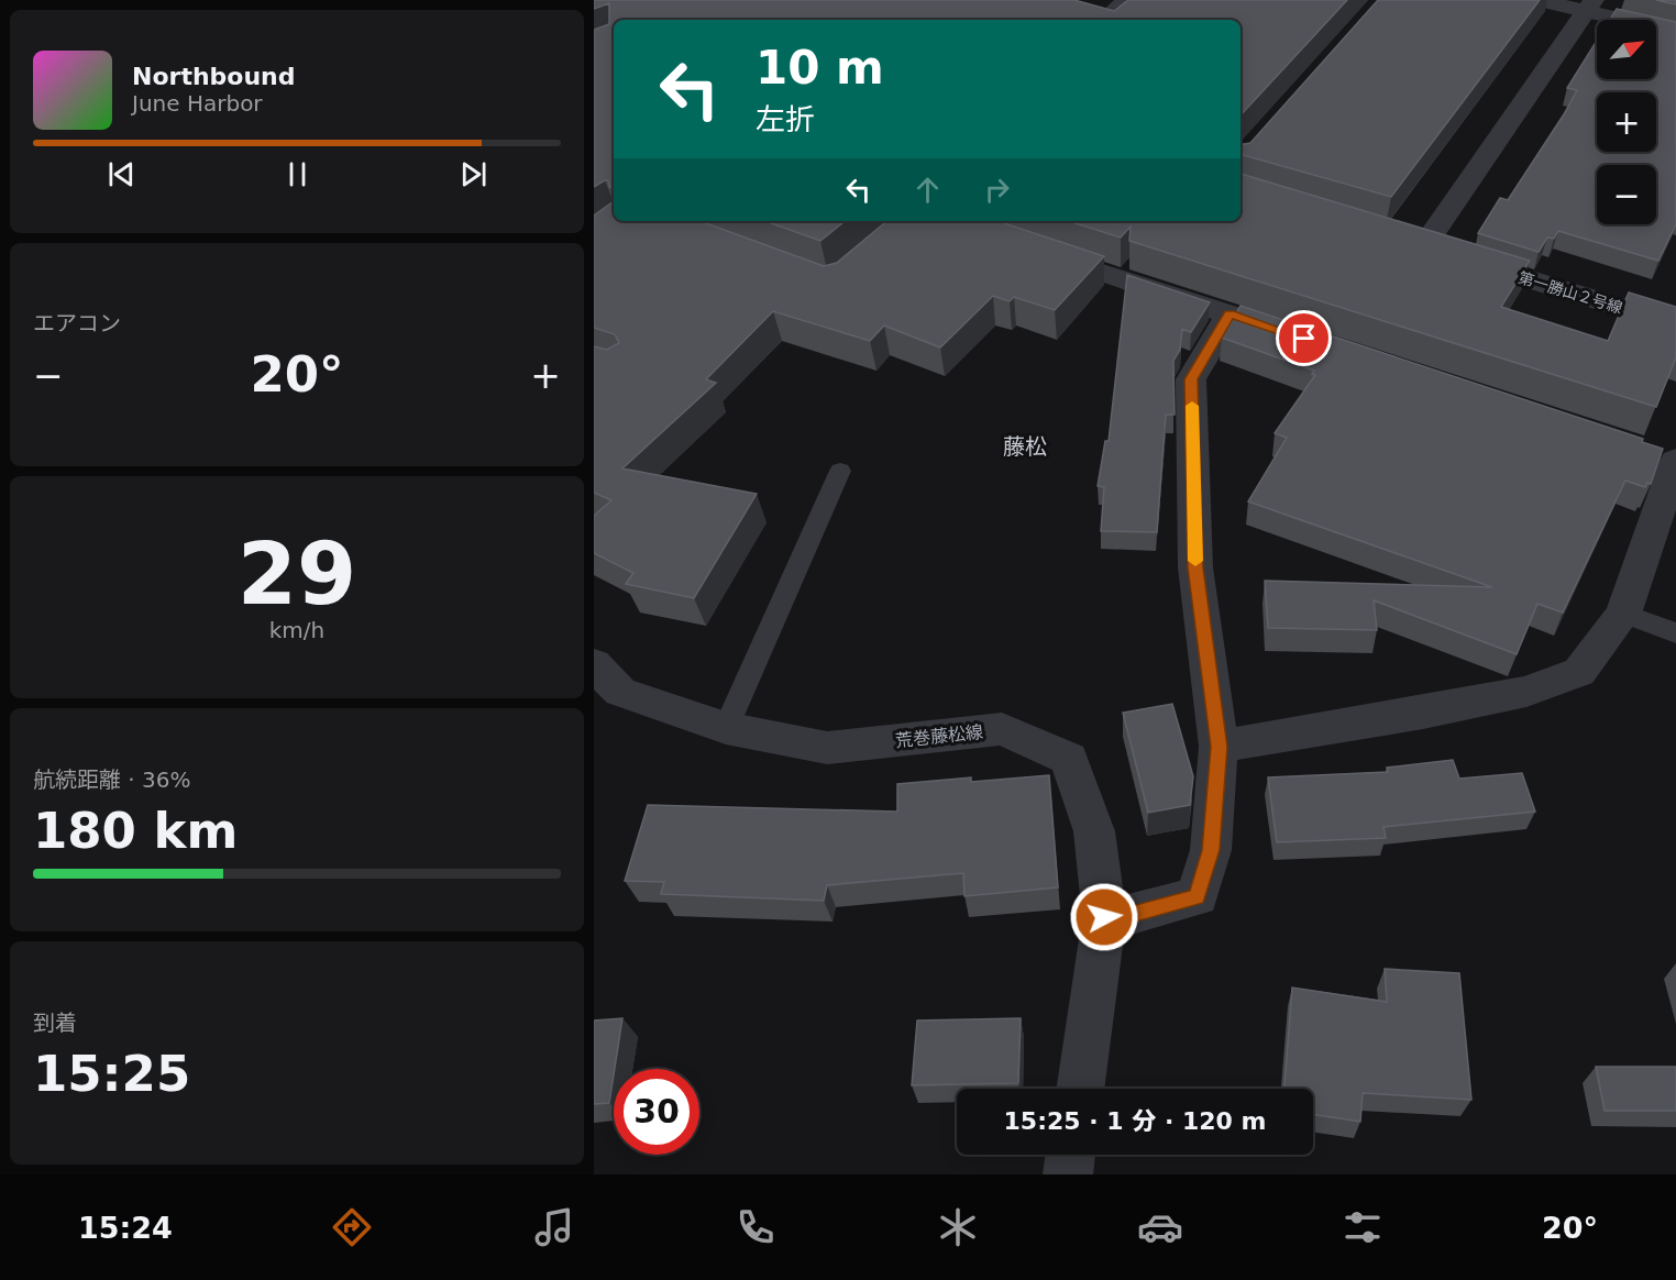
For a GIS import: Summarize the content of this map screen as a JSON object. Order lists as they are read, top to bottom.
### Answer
{
  "streets": {
    "street": ["第一勝山２号線", "荒巻藤松線"]
  },
  "districts": ["藤松"],
  "north": "top right",
  "page": {
    "map_buttons": ["+", "−"],
    "turn": ["10 m", "左折"],
    "song": ["Northbound", "June Harbor"],
    "tile": [
      "エアコン",
      ["29", "km/h"],
      ["航続距離 · 36%", "180 km"],
      ["到着", "15:25"]
    ],
    "heat": ["−", "20°", "+"],
    "limit": "30",
    "trip": "15:25 · 1 分 · 120 m",
    "tabs": ["15:24", "20°"]
  }
}
